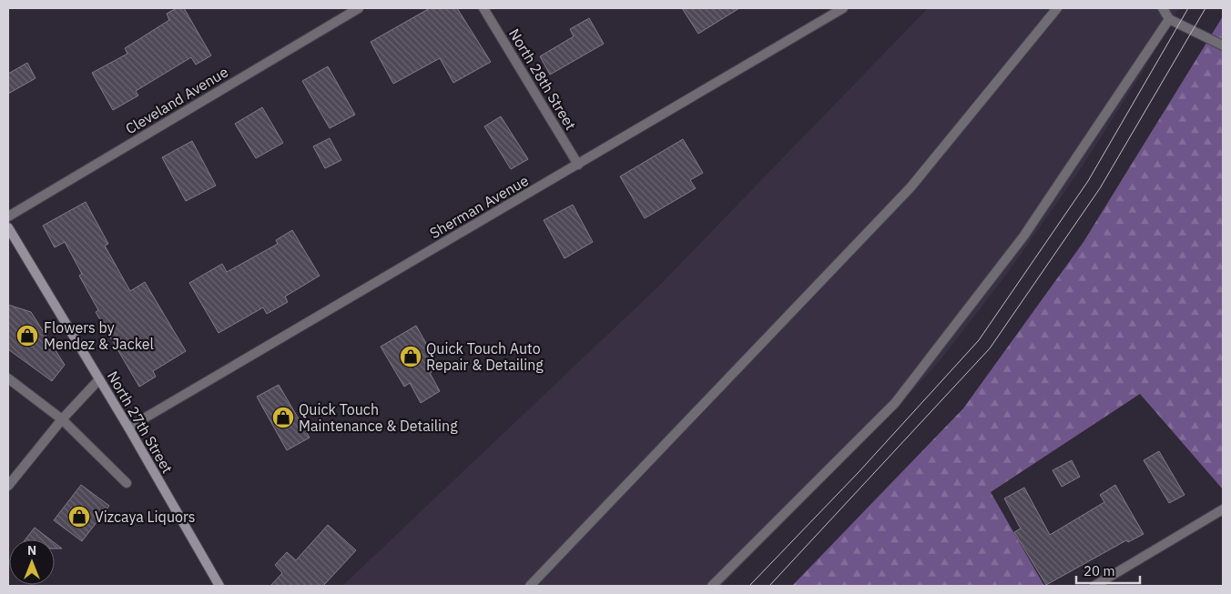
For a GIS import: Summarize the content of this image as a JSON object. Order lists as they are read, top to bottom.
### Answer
{
  "streets": {
    "main road": ["North 27th Street"],
    "street": ["North 28th Street", "Cleveland Avenue", "Sherman Avenue"]
  },
  "crossings": [
    ["North 28th Street", "Sherman Avenue"],
    ["Sherman Avenue", "North 27th Street"]
  ],
  "places": {
    "shop": [
      "Flowers by Mendez & Jackel",
      "Quick Touch Auto Repair & Detailing",
      "Quick Touch Maintenance & Detailing",
      "Vizcaya Liquors"
    ]
  },
  "scale_bar": "20 m",
  "north": "top"
}
